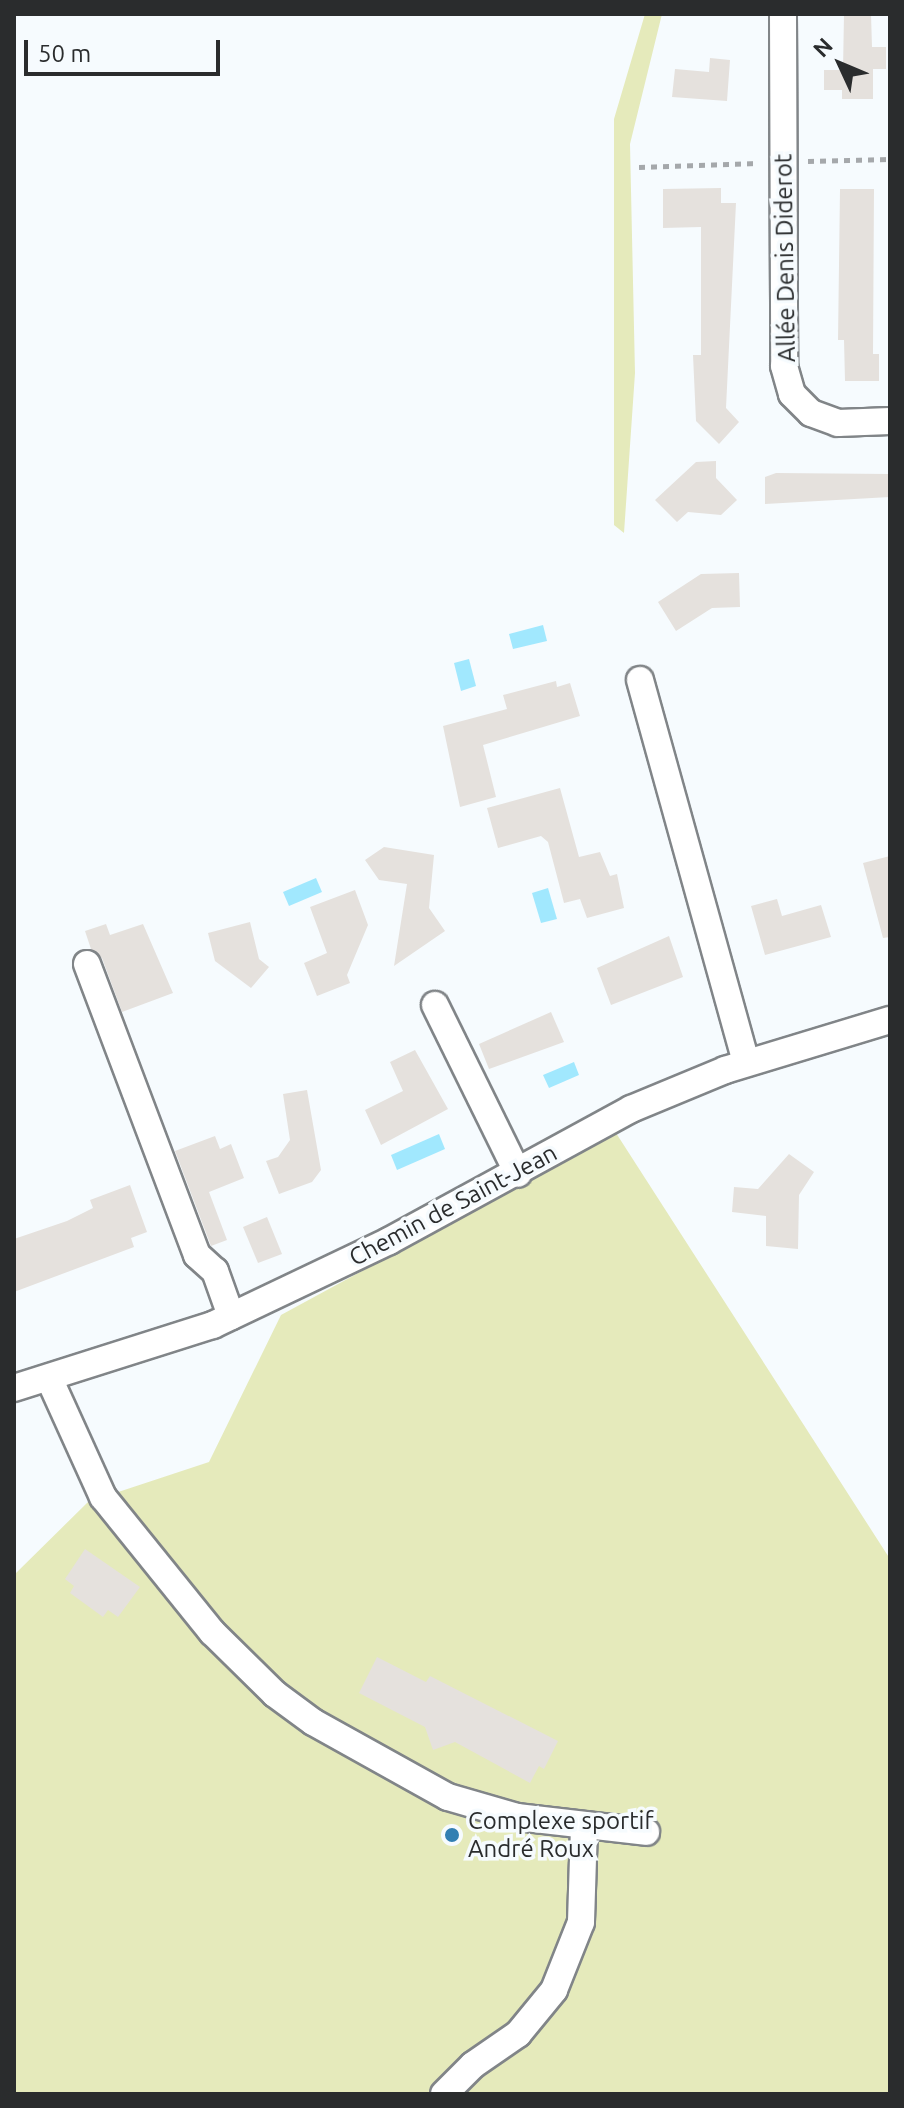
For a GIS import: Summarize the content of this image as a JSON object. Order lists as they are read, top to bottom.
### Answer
{
  "streets": {
    "street": ["Allée Denis Diderot", "Chemin de Saint-Jean"]
  },
  "places": ["Complexe sportif André Roux"],
  "scale_bar": "50 m",
  "north": "top left"
}
